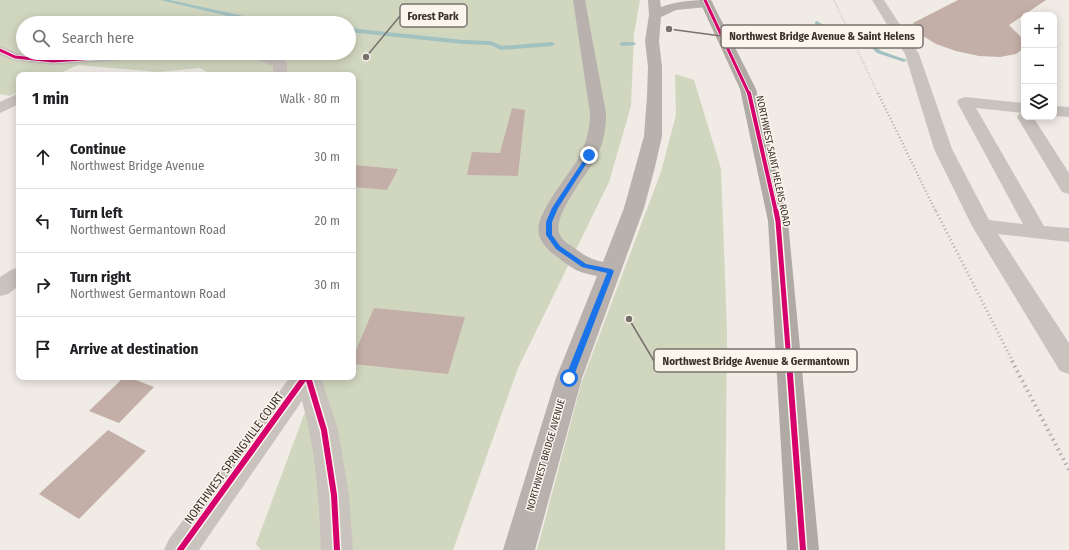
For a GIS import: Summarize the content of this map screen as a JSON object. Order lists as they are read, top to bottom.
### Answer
{
  "streets": {
    "highway": ["NORTHWEST SAINT HELENS ROAD"],
    "main road": ["NORTHWEST BRIDGE AVENUE"],
    "street": ["NORTHWEST SPRINGVILLE COURT"]
  },
  "crossings": [
    ["NORTHWEST SAINT HELENS ROAD", "NORTHWEST BRIDGE AVENUE"]
  ],
  "places": ["Northwest Bridge Avenue & Saint Helens", "Forest Park", "Northwest Bridge Avenue & Germantown"],
  "page": {
    "map_buttons": ["+", "−"],
    "search": "Search here",
    "heading": ["1 min", "Walk · 80 m"],
    "list": [
      ["Continue", "Northwest Bridge Avenue", "30 m"],
      ["Turn left", "Northwest Germantown Road", "20 m"],
      ["Turn right", "Northwest Germantown Road", "30 m"],
      "Arrive at destination"
    ]
  }
}
